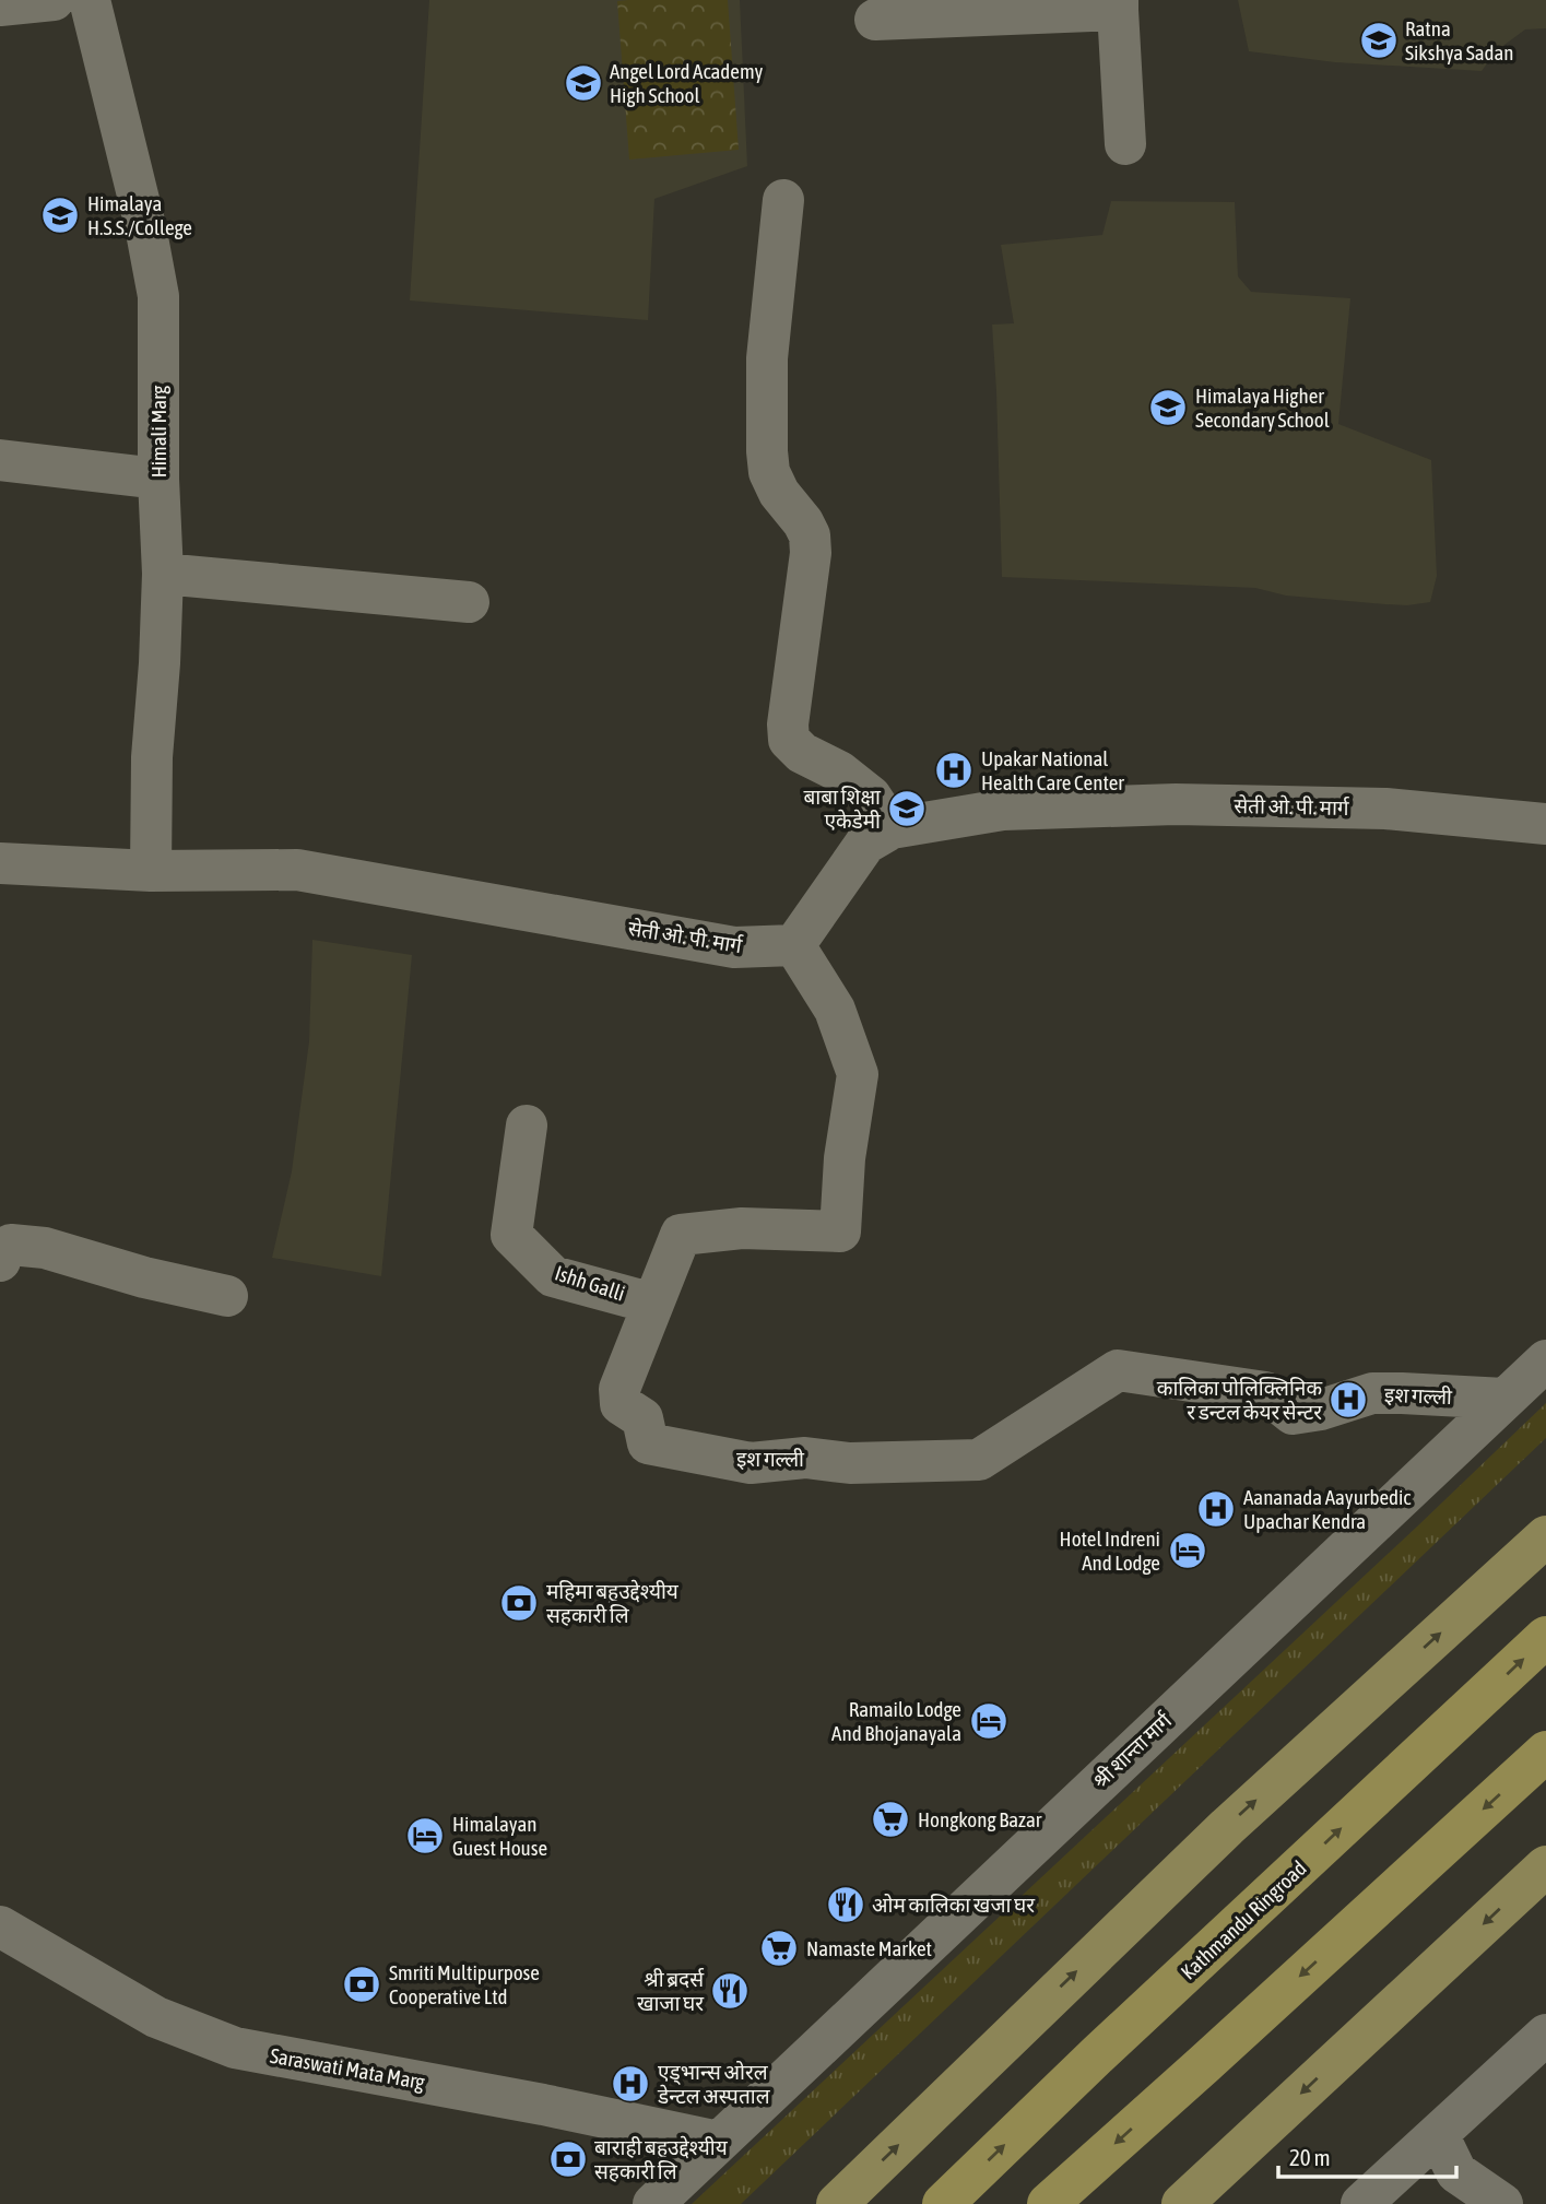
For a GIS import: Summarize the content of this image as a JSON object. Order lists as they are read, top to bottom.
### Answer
{
  "streets": {
    "highway": ["Kathmandu Ringroad"],
    "street": [
      "Himali Marg",
      "सेती ओ. पी. मार्ग",
      "Ishh Galli",
      "इश गल्ली",
      "श्री शान्ता मार्ग",
      "Saraswati Mata Marg"
    ]
  },
  "crossings": [
    ["Himali Marg", "सेती ओ. पी. मार्ग"],
    ["सेती ओ. पी. मार्ग", "इश गल्ली"],
    ["Ishh Galli", "इश गल्ली"],
    ["इश गल्ली", "श्री शान्ता मार्ग"],
    ["श्री शान्ता मार्ग", "Saraswati Mata Marg"]
  ],
  "places": {
    "school or university": [
      "Ratna Sikshya Sadan",
      "Angel Lord Academy High School",
      "Himalaya H.S.S./College",
      "Himalaya Higher Secondary School",
      "बाबा शिक्षा एकेडेमी"
    ],
    "hospital": [
      "Upakar National Health Care Center",
      "कालिका पोलिक्लिनिक र डन्टल केयर सेन्टर",
      "Aananada Aayurbedic Upachar Kendra",
      "एड्भान्स ओरल डेन्टल अस्पताल"
    ],
    "hotel": ["Hotel Indreni And Lodge", "Ramailo Lodge And Bhojanayala", "Himalayan Guest House"],
    "bank": ["महिमा बहुउद्देश्यीय सहकारी लि", "Smriti Multipurpose Cooperative Ltd", "बाराही बहुउद्देश्यीय सहकारी लि"],
    "supermarket": ["Hongkong Bazar", "Namaste Market"],
    "restaurant": ["ओम कालिका खजा घर", "श्री ब्रदर्स खाजा घर"]
  },
  "scale_bar": "20 m"
}
